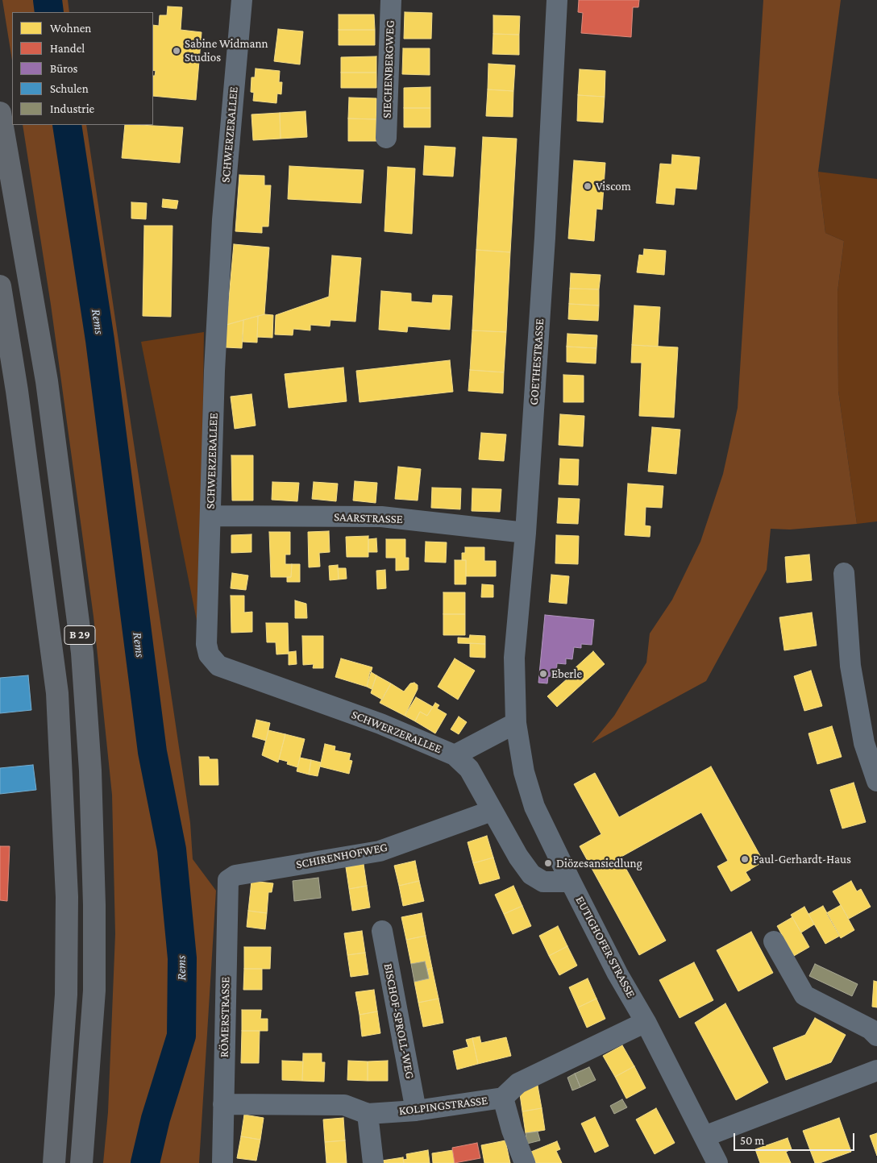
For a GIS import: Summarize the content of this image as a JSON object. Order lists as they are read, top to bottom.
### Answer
{
  "streets": {
    "highway": ["B 29"],
    "street": [
      "SIECHENBERGWEG",
      "SCHWERZERALLEE",
      "GOETHESTRASSE",
      "SAARSTRASSE",
      "SCHIRENHOFWEG",
      "EUTIGHOFER STRASSE",
      "RÖMERSTRASSE",
      "BISCHOF-SPROLL-WEG",
      "KOLPINGSTRASSE"
    ]
  },
  "crossings": [
    ["SCHWERZERALLEE", "GOETHESTRASSE"],
    ["SCHWERZERALLEE", "SAARSTRASSE"],
    ["SCHWERZERALLEE", "SCHIRENHOFWEG"],
    ["SCHWERZERALLEE", "EUTIGHOFER STRASSE"],
    ["GOETHESTRASSE", "SAARSTRASSE"],
    ["GOETHESTRASSE", "EUTIGHOFER STRASSE"],
    ["SCHIRENHOFWEG", "RÖMERSTRASSE"],
    ["EUTIGHOFER STRASSE", "KOLPINGSTRASSE"],
    ["RÖMERSTRASSE", "KOLPINGSTRASSE"],
    ["BISCHOF-SPROLL-WEG", "KOLPINGSTRASSE"]
  ],
  "water": ["Rems"],
  "places": [
    "Sabine Widmann Studios",
    "Viscom",
    "Eberle",
    "Paul-Gerhardt-Haus",
    "Diözesansiedlung"
  ],
  "legend": [
    "Wohnen",
    "Handel",
    "Büros",
    "Schulen",
    "Industrie"
  ],
  "scale_bar": "50 m"
}
